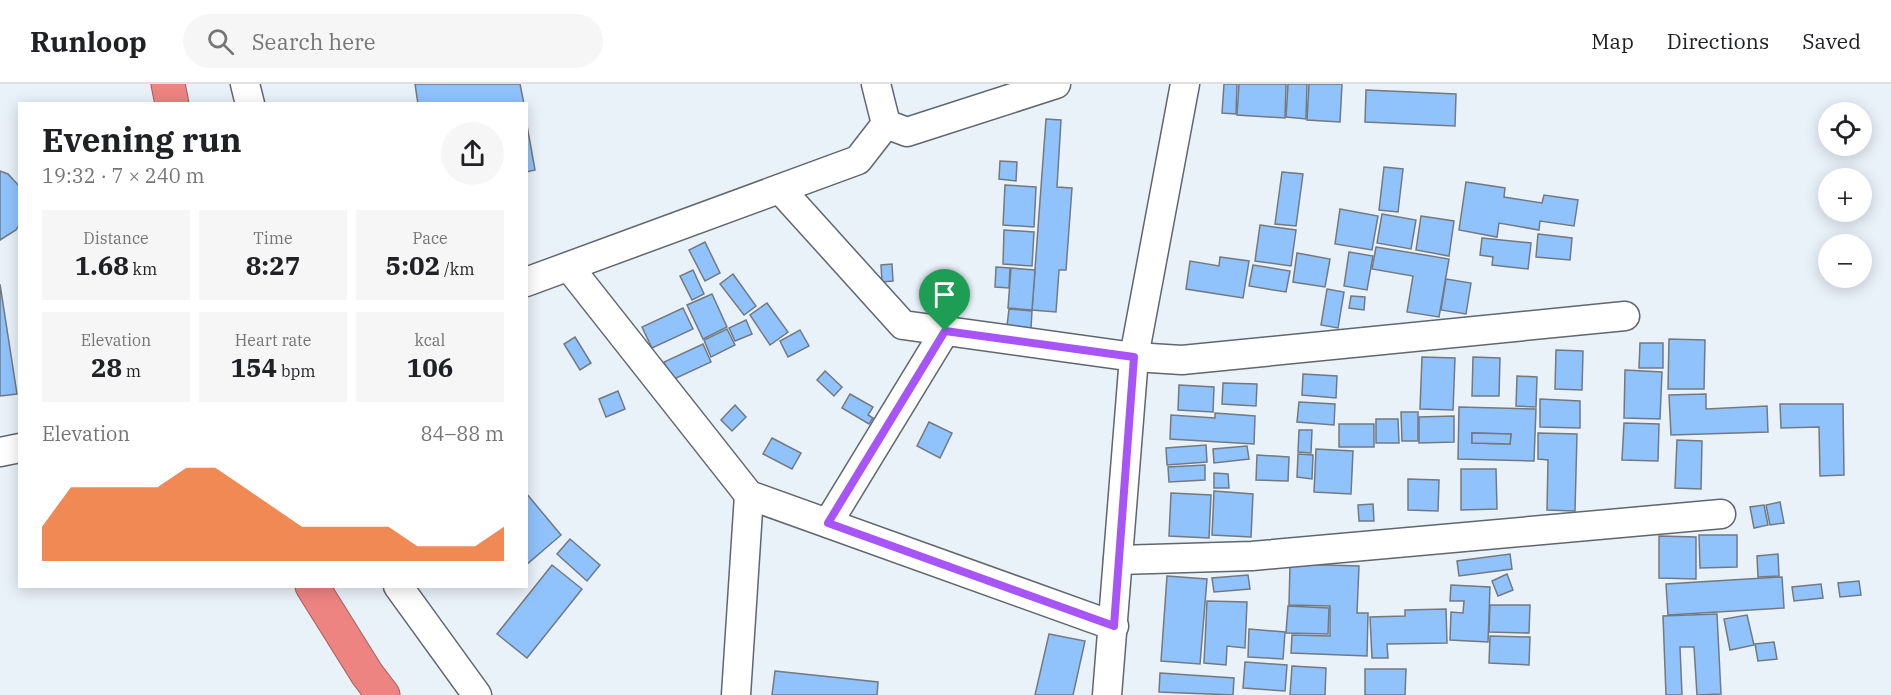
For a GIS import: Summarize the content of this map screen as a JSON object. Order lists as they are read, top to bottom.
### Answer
{
  "page": {
    "header": "Runloop",
    "search": "Search here",
    "nav": ["Map", "Directions", "Saved"],
    "map_buttons": ["+", "−"],
    "heading": ["Evening run", "19:32 · 7 × 240 m"],
    "stats": [
      ["Distance", "1.68 km"],
      ["Time", "8:27"],
      ["Pace", "5:02 /km"],
      ["Elevation", "28 m"],
      ["Heart rate", "154 bpm"],
      ["kcal", "106"]
    ],
    "chart": ["Elevation", "84–88 m"]
  }
}
